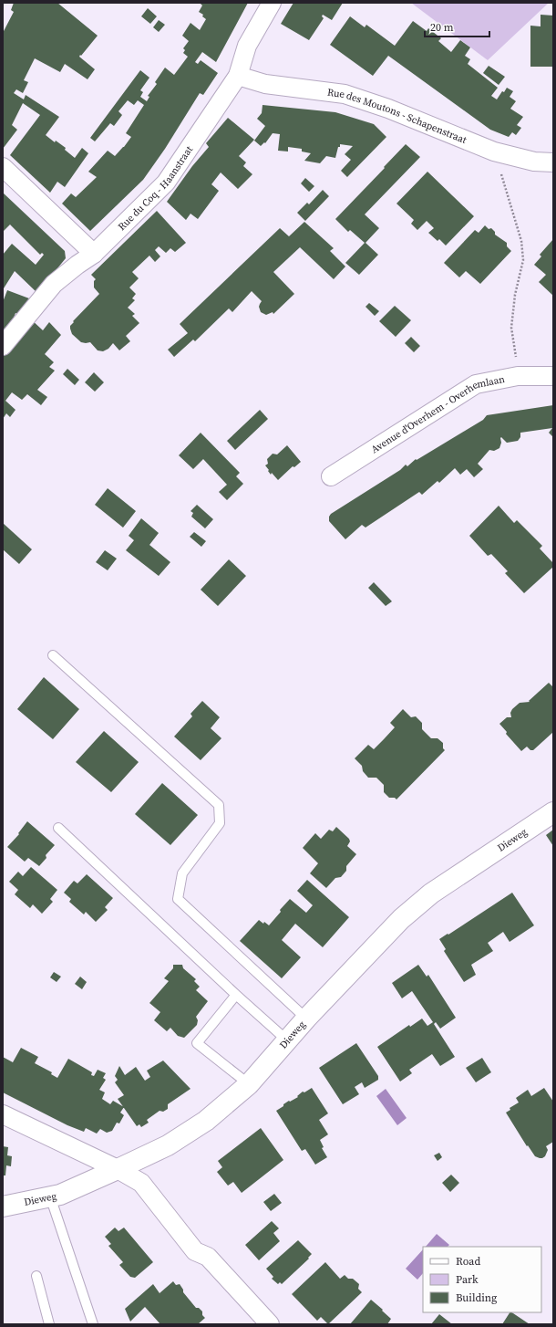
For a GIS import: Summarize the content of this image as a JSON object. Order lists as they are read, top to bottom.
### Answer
{
  "streets": {
    "street": [
      "Rue des Moutons - Schapenstraat",
      "Rue du Coq - Haanstraat",
      "Avenue d'Overhem - Overhemlaan",
      "Dieweg"
    ]
  },
  "crossings": [
    ["Rue des Moutons - Schapenstraat", "Rue du Coq - Haanstraat"]
  ],
  "legend": ["Road", "Park", "Building"],
  "scale_bar": "20 m"
}
